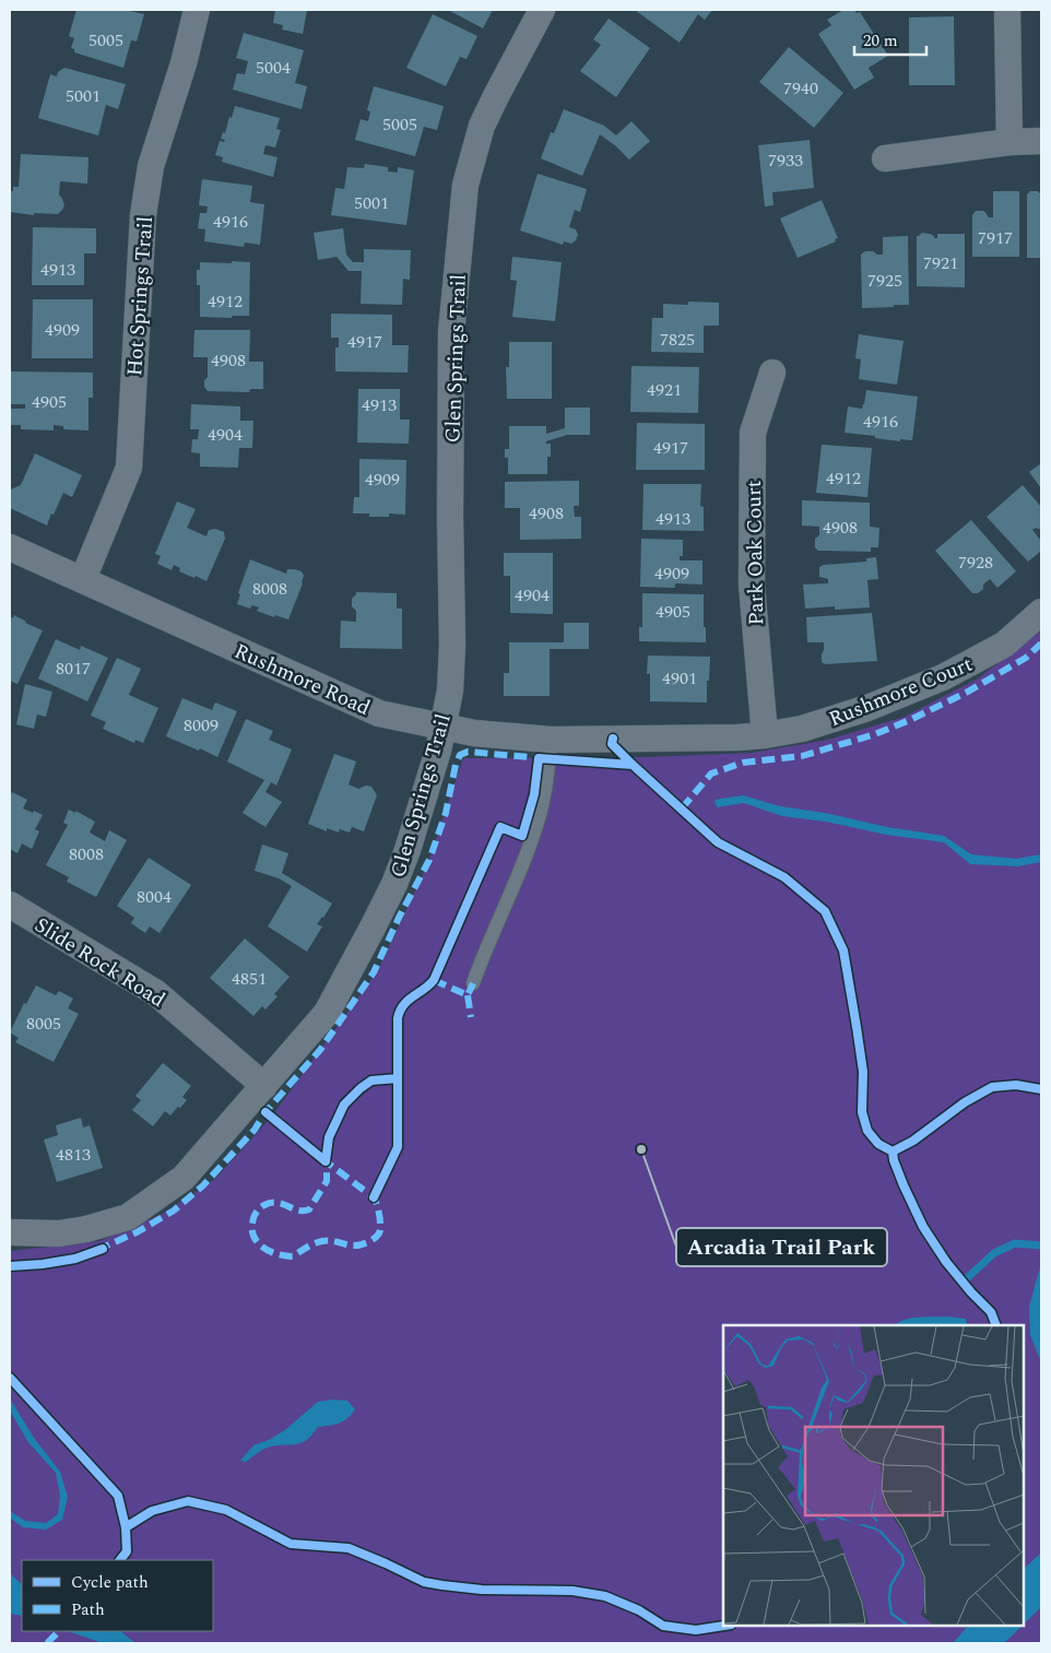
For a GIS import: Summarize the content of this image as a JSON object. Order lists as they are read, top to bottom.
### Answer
{
  "streets": {
    "street": [
      "Hot Springs Trail",
      "Glen Springs Trail",
      "Park Oak Court",
      "Rushmore Road",
      "Rushmore Court",
      "Slide Rock Road"
    ]
  },
  "crossings": [
    ["Hot Springs Trail", "Rushmore Road"],
    ["Glen Springs Trail", "Rushmore Road"],
    ["Glen Springs Trail", "Slide Rock Road"],
    ["Park Oak Court", "Rushmore Court"],
    ["Rushmore Road", "Rushmore Court"]
  ],
  "places": ["Arcadia Trail Park"],
  "house_numbers": [
    "5005",
    "5004",
    "7940",
    "5001",
    "5005",
    "7933",
    "5001",
    "4916",
    "7917",
    "7921",
    "4913",
    "7925",
    "4912",
    "4909",
    "7825",
    "4917",
    "4908",
    "4921",
    "4905",
    "4913",
    "4916",
    "4904",
    "4917",
    "4912",
    "4909",
    "4908",
    "4913",
    "4908",
    "7928",
    "4909",
    "8008",
    "4904",
    "4905",
    "8017",
    "4901",
    "8009",
    "8008",
    "8004",
    "4851",
    "8005",
    "4813"
  ],
  "legend": ["Cycle path", "Path"],
  "scale_bar": "20 m"
}
